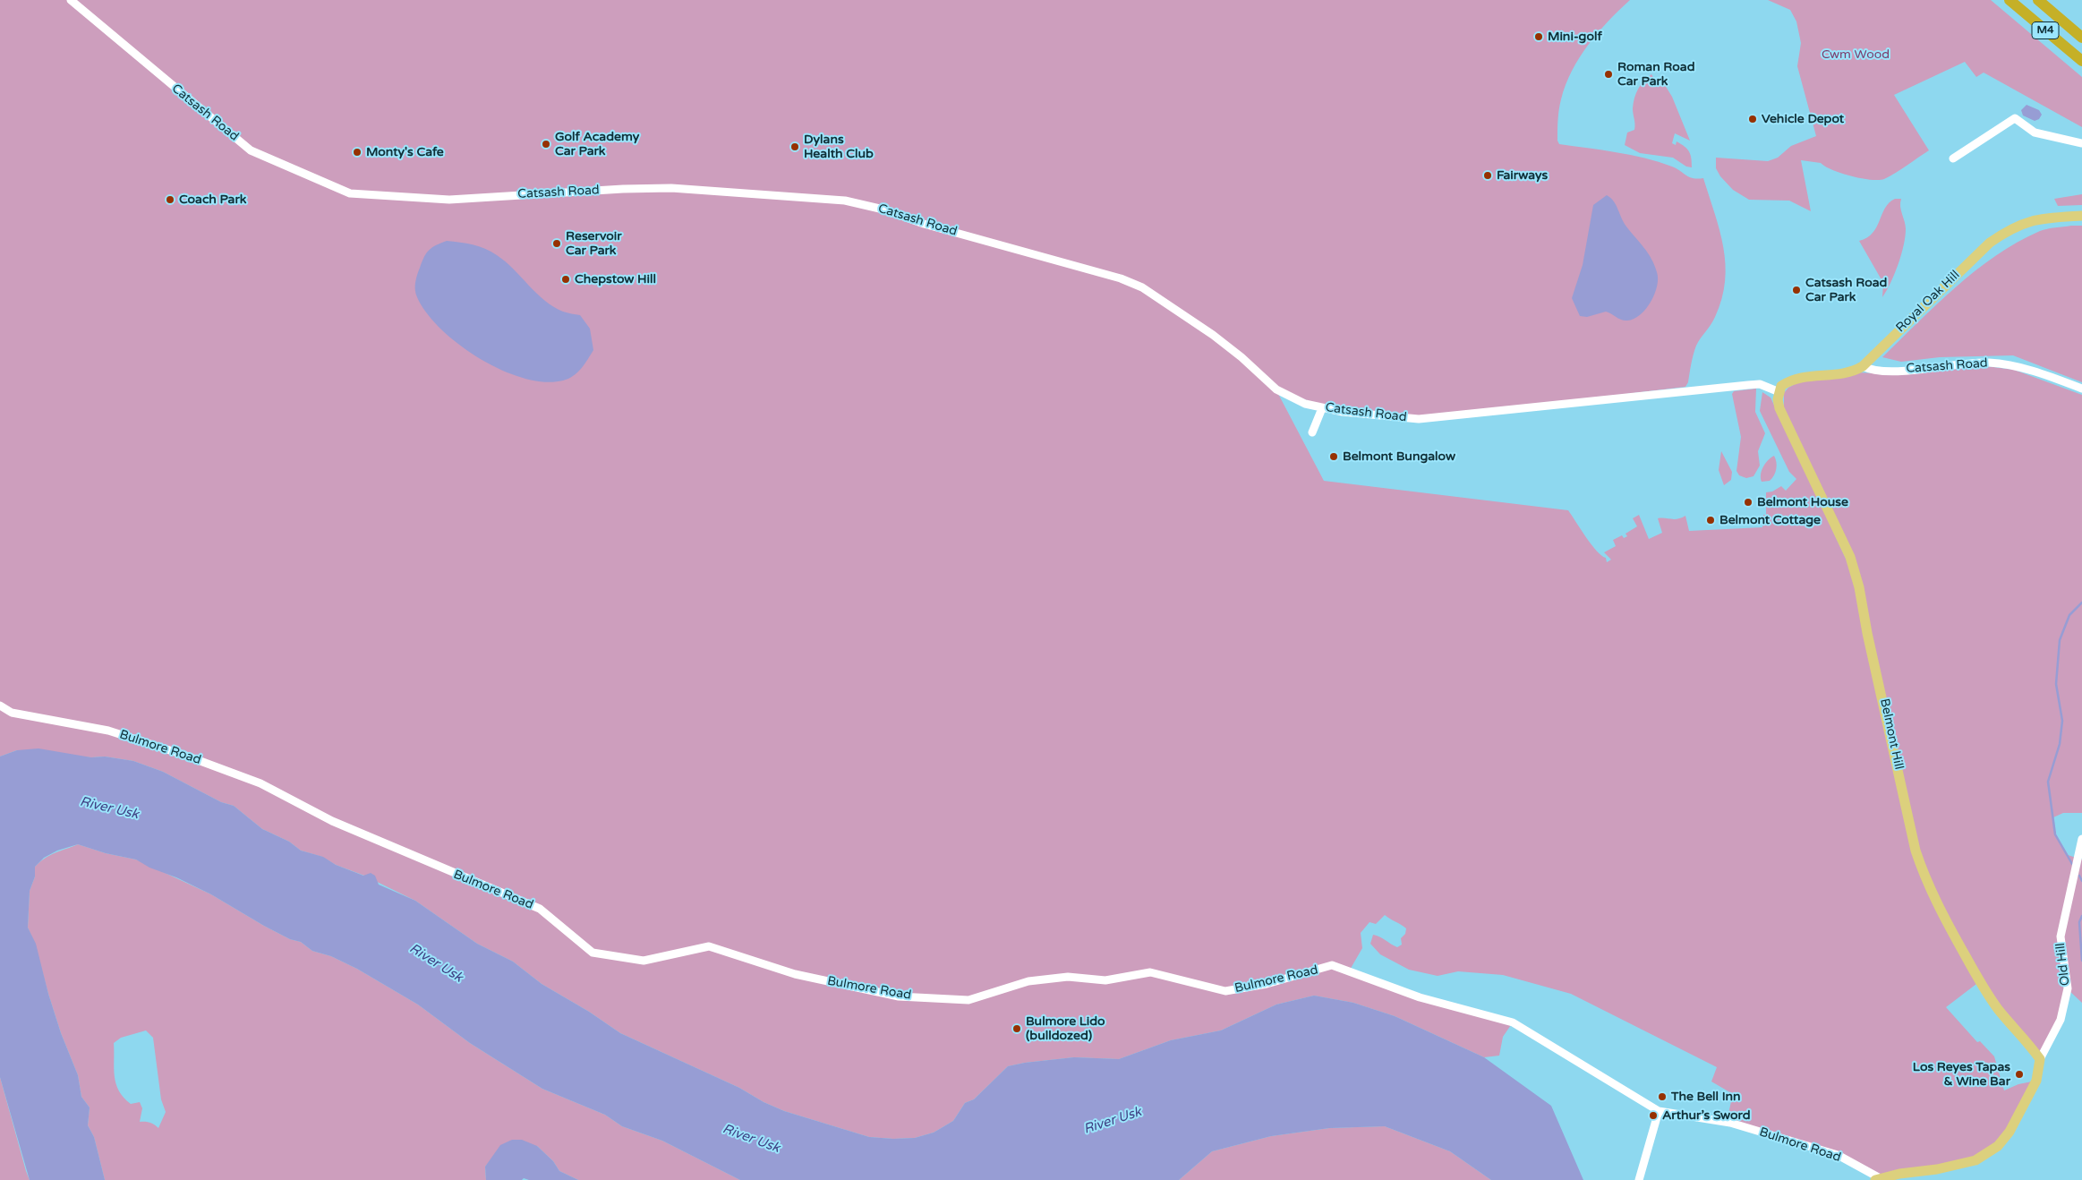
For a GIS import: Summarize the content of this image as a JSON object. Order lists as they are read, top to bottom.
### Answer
{
  "streets": {
    "highway": ["M4"],
    "main road": ["Royal Oak Hill", "Belmont Hill"],
    "street": ["Catsash Road", "Bulmore Road", "Old Hill"]
  },
  "crossings": [
    ["Catsash Road", "Royal Oak Hill"],
    ["Catsash Road", "Belmont Hill"],
    ["Royal Oak Hill", "Belmont Hill"],
    ["Belmont Hill", "Old Hill"]
  ],
  "water": ["River Usk"],
  "parks": ["Cwm Wood"],
  "places": [
    "Mini-golf",
    "Roman Road Car Park",
    "Vehicle Depot",
    "Golf Academy Car Park",
    "Dylans Health Club",
    "Monty's Cafe",
    "Fairways",
    "Coach Park",
    "Reservoir Car Park",
    "Chepstow Hill",
    "Catsash Road Car Park",
    "Belmont Bungalow",
    "Belmont House",
    "Belmont Cottage",
    "Bulmore Lido (bulldozed)",
    "Los Reyes Tapas & Wine Bar",
    "The Bell Inn",
    "Arthur’s Sword"
  ]
}
